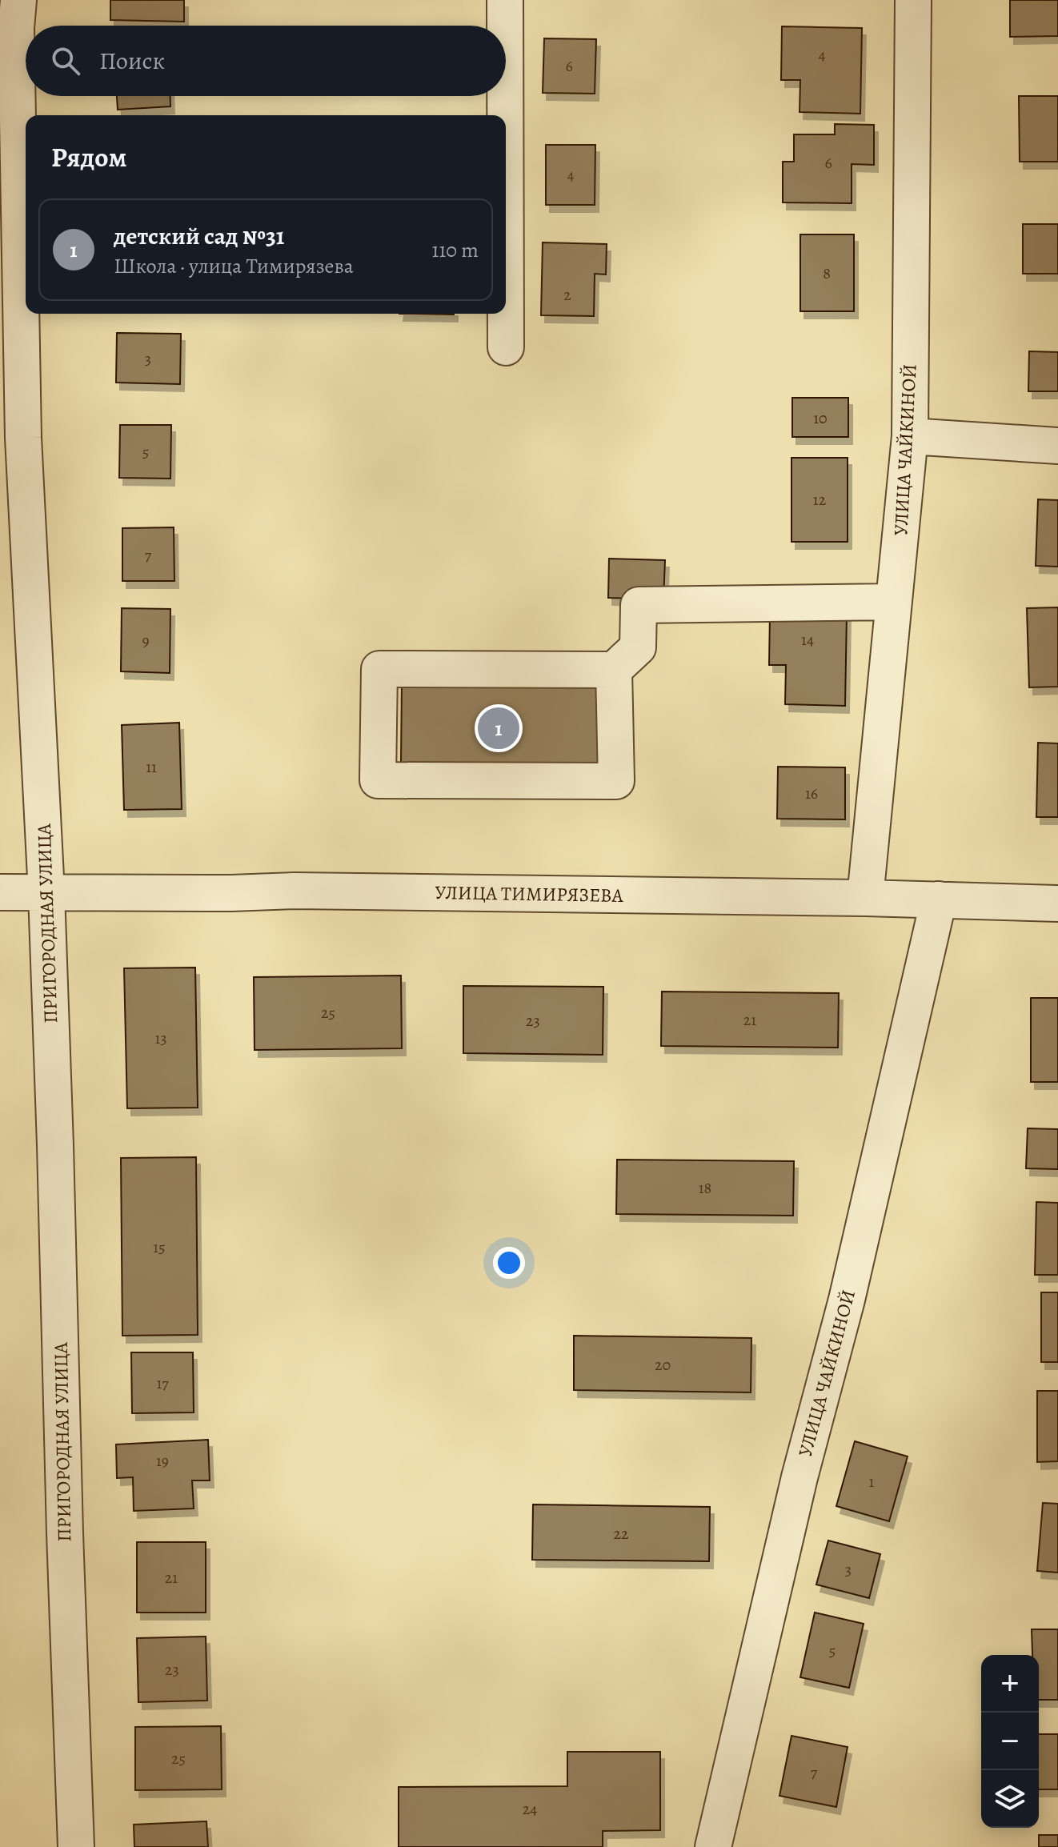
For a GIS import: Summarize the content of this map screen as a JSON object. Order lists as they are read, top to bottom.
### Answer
{
  "streets": {
    "street": ["УЛИЦА ЧАЙКИНОЙ", "УЛИЦА ТИМИРЯЗЕВА", "ПРИГОРОДНАЯ УЛИЦА"]
  },
  "crossings": [
    ["УЛИЦА ЧАЙКИНОЙ", "УЛИЦА ТИМИРЯЗЕВА"],
    ["УЛИЦА ТИМИРЯЗЕВА", "ПРИГОРОДНАЯ УЛИЦА"]
  ],
  "house_numbers": [
    "4",
    "6",
    "6",
    "4",
    "8",
    "2",
    "3",
    "10",
    "5",
    "12",
    "7",
    "14",
    "9",
    "11",
    "16",
    "25",
    "21",
    "23",
    "13",
    "18",
    "15",
    "20",
    "17",
    "19",
    "1",
    "22",
    "3",
    "21",
    "5",
    "23",
    "25",
    "7",
    "24"
  ],
  "page": {
    "search": "Поиск",
    "heading": "Рядом",
    "list": [
      {
        "mark": "1",
        "name": "детский сад №31",
        "note": "Школа · улица Тимирязева",
        "value": "110 m"
      }
    ],
    "pins": "1",
    "map_buttons": ["+", "−"]
  }
}
